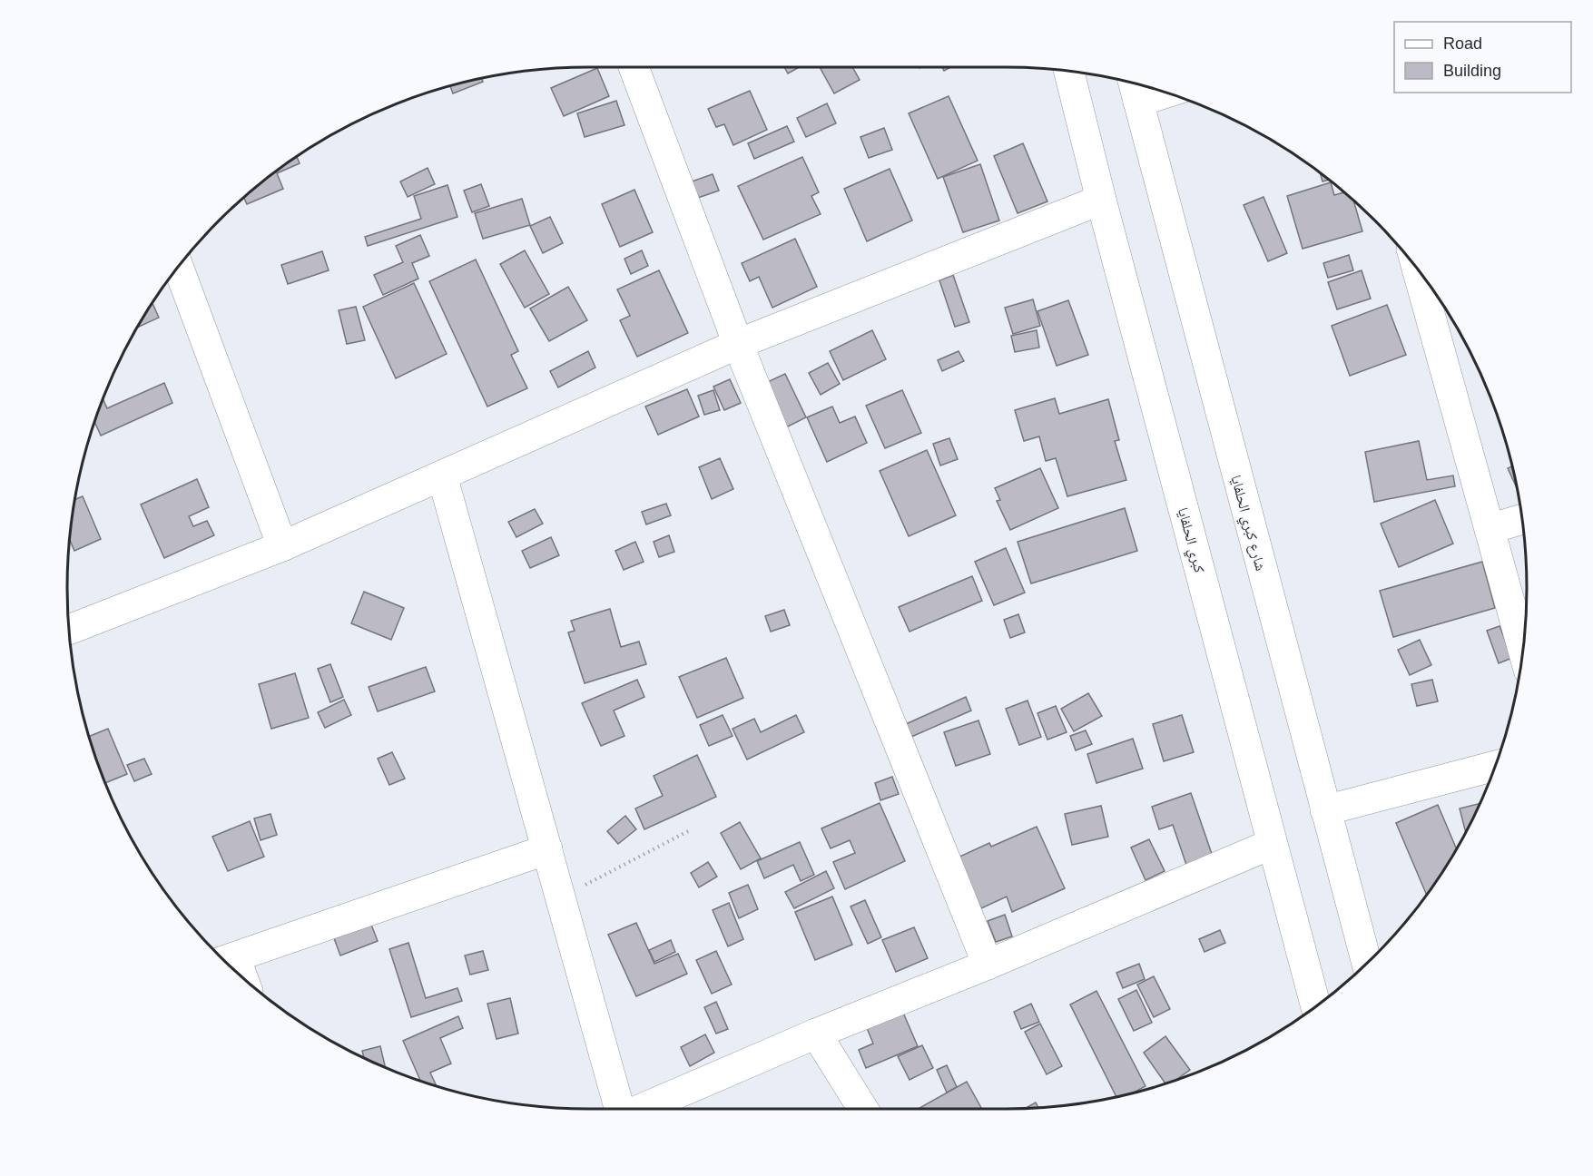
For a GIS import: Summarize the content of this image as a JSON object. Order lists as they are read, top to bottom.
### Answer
{
  "streets": {
    "street": ["شارع كبري الحلفايا", "كبري الحلفايا"]
  },
  "legend": ["Road", "Building"]
}
